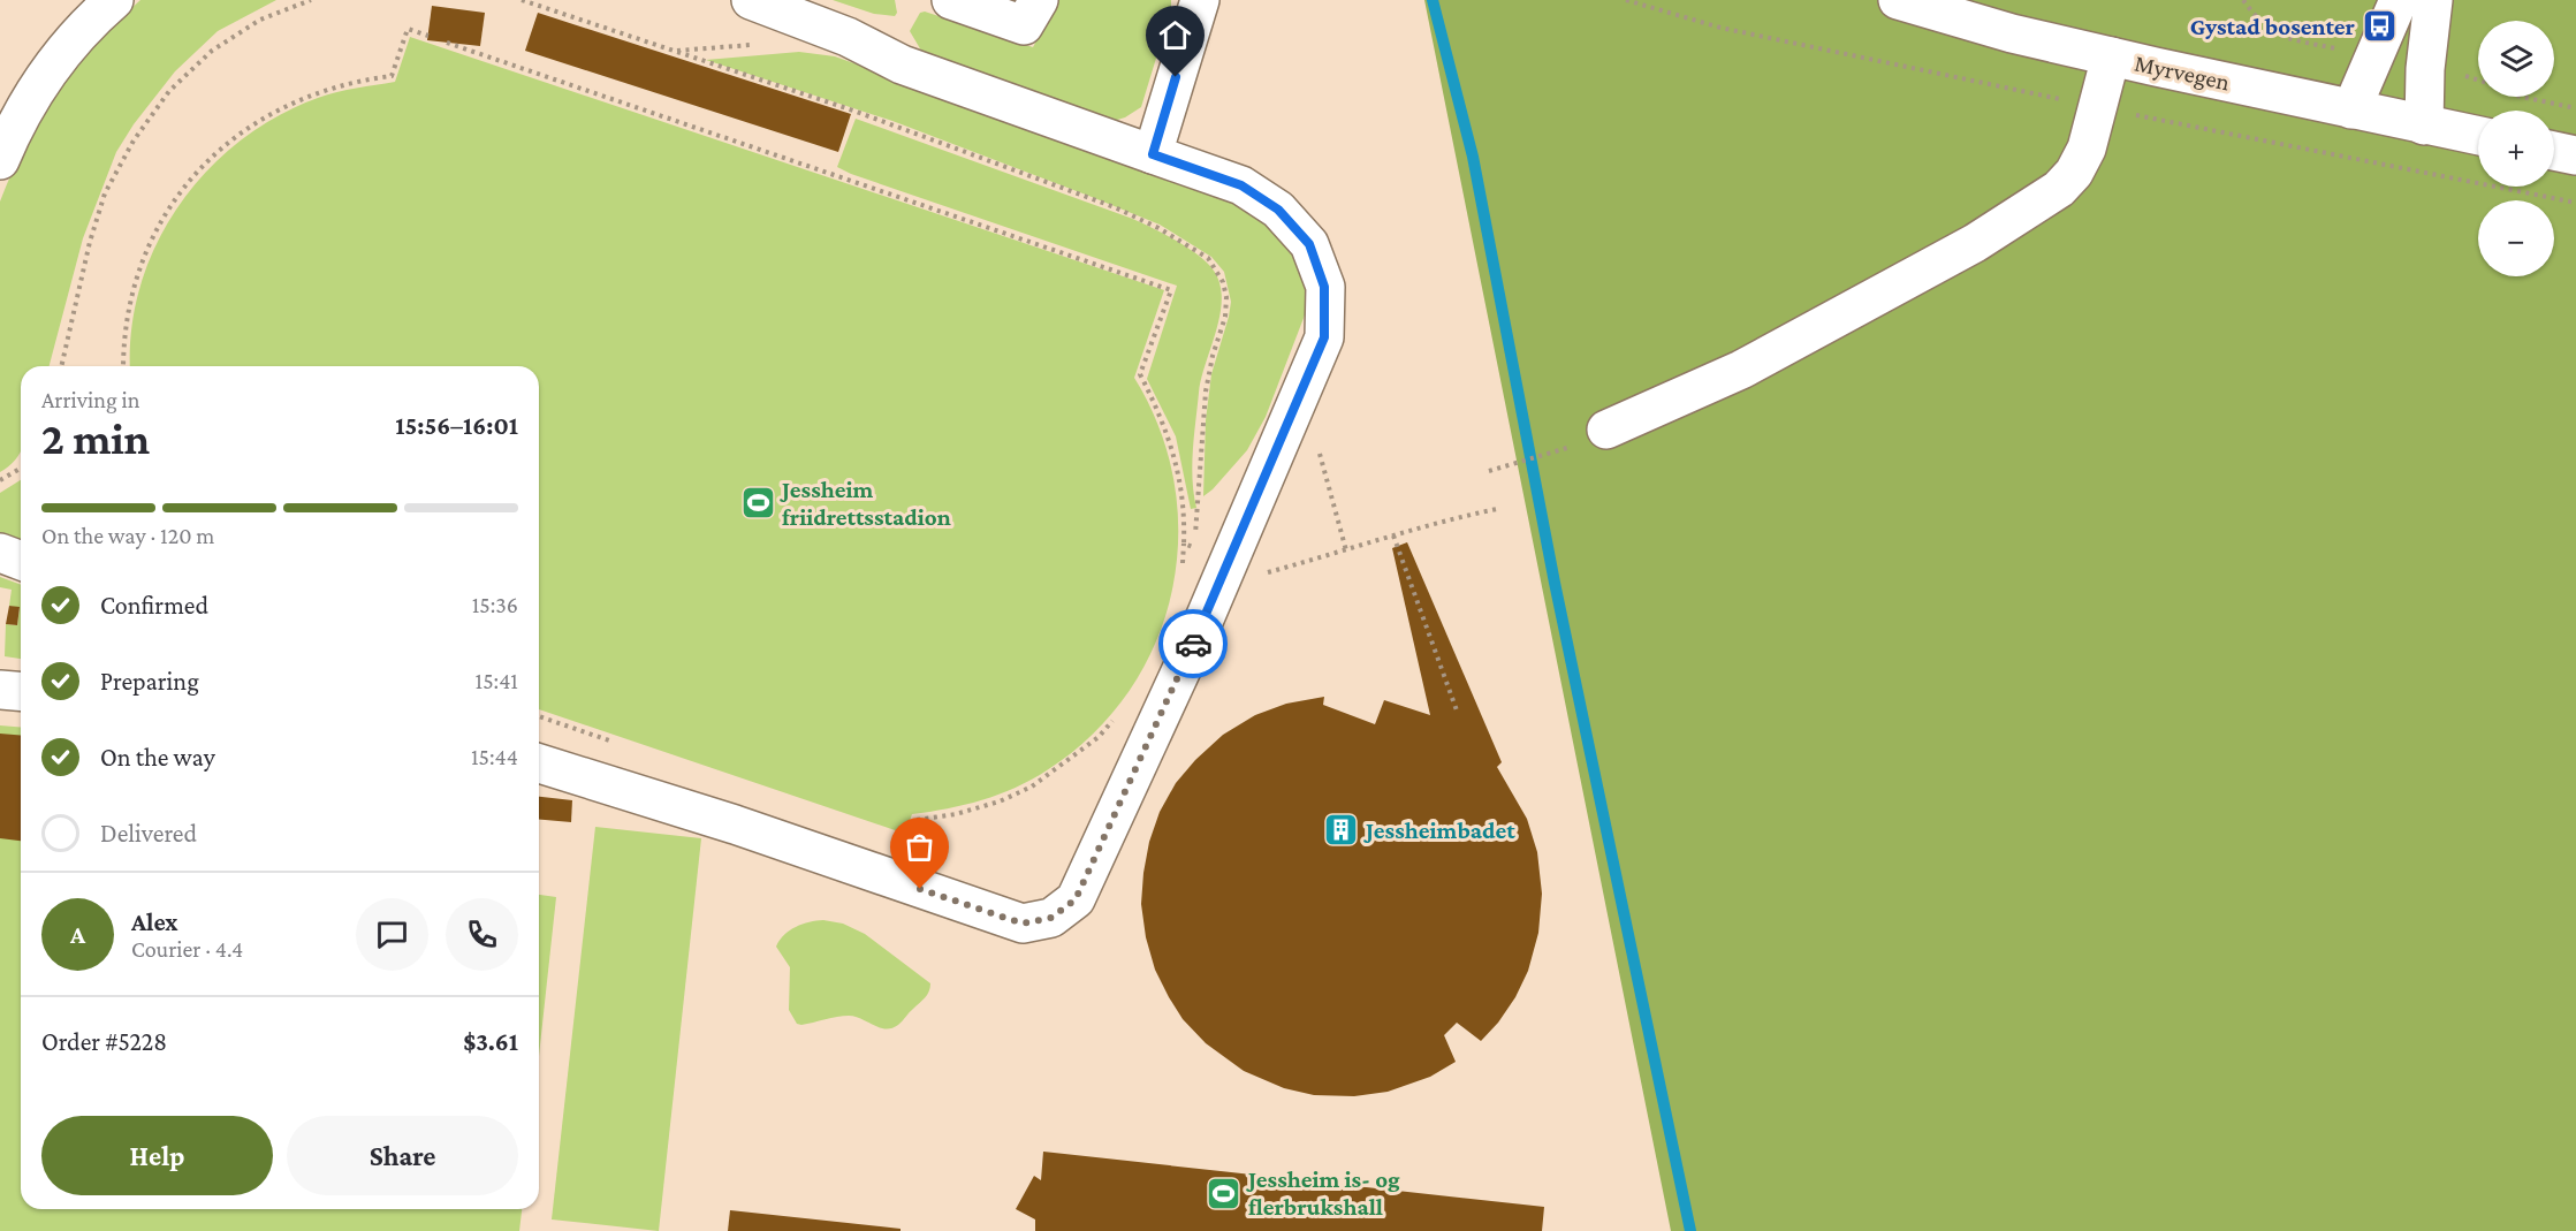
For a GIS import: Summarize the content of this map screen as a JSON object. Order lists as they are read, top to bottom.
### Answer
{
  "streets": {
    "street": ["Myrvegen"]
  },
  "places": {
    "bus stop": ["Gystad bosenter"],
    "sports": ["Jessheim friidrettsstadion", "Jessheim is- og flerbrukshall"],
    "building": ["Jessheimbadet"]
  },
  "page": {
    "map_buttons": ["+", "−"],
    "heading": ["2 min", "Arriving in", "15:56–16:01"],
    "panel": [
      "Alex",
      "Courier · 4.4",
      "Order #5228",
      "$3.61"
    ],
    "bar": "On the way · 120 m",
    "list": [
      ["Confirmed", "15:36"],
      ["Preparing", "15:41"],
      ["On the way", "15:44"],
      "Delivered"
    ],
    "round": "A",
    "buttons": ["Help", "Share"]
  }
}
